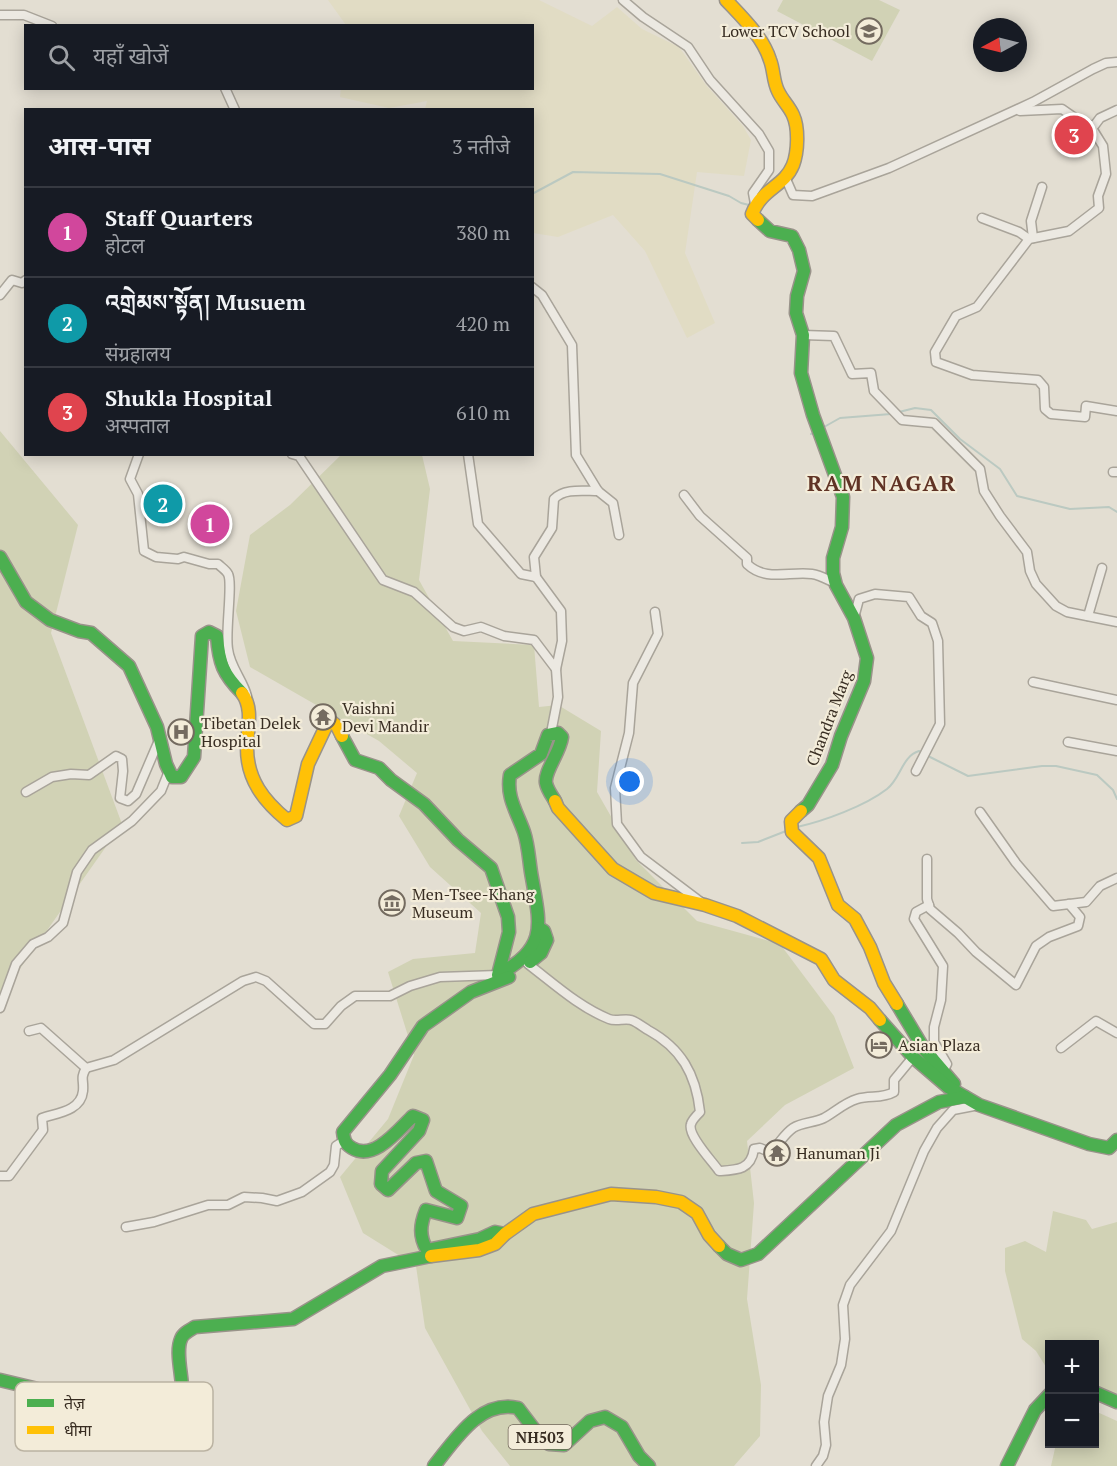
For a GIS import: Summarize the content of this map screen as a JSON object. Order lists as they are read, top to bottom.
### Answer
{
  "streets": {
    "street": ["Chandra Marg", "NH503"]
  },
  "districts": ["RAM NAGAR"],
  "places": {
    "school or university": ["Lower TCV School"],
    "temple": ["Vaishni Devi Mandir", "Hanuman Ji"],
    "hospital": ["Tibetan Delek Hospital"],
    "museum": ["Men-Tsee-Khang Museum"],
    "hotel": ["Asian Plaza"]
  },
  "legend": ["तेज़", "धीमा"],
  "north": "left",
  "page": {
    "search": "यहाँ खोजें",
    "heading": ["आस-पास", "3 नतीजे"],
    "pins": ["3", "2", "1"],
    "list": [
      {
        "mark": "1",
        "name": "Staff Quarters",
        "note": "होटल",
        "value": "380 m"
      },
      {
        "mark": "2",
        "name": "འགྲེམས་སྟོན། Musuem",
        "note": "संग्रहालय",
        "value": "420 m"
      },
      {
        "mark": "3",
        "name": "Shukla Hospital",
        "note": "अस्पताल",
        "value": "610 m"
      }
    ],
    "map_buttons": ["+", "−"]
  }
}
